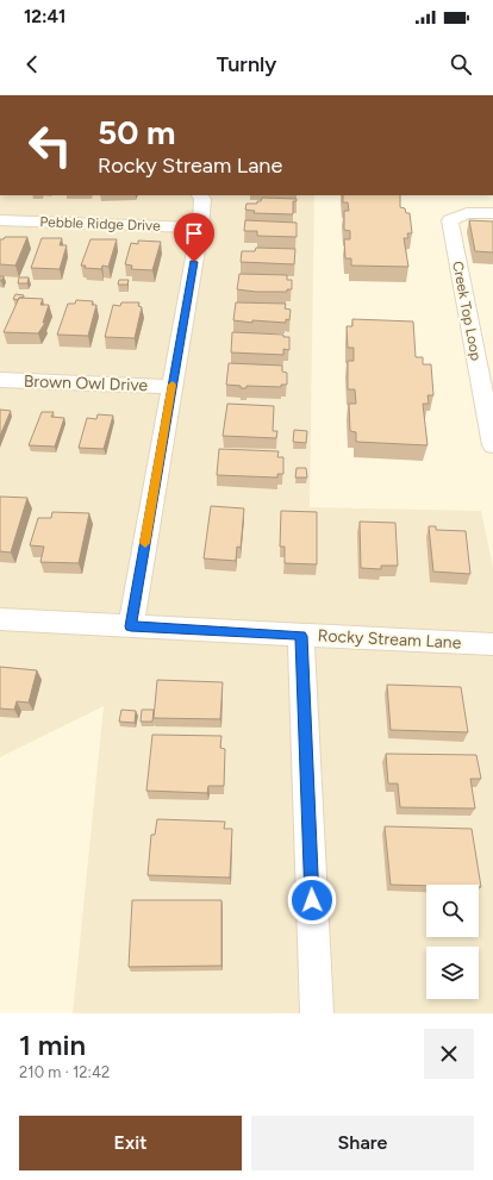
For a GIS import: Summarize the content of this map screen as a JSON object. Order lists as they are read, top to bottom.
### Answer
{
  "streets": {
    "street": [
      "Pebble Ridge Drive",
      "Creek Top Loop",
      "Brown Owl Drive",
      "Rocky Stream Lane"
    ]
  },
  "page": {
    "status": "12:41",
    "header": "Turnly",
    "turn": ["50 m", "Rocky Stream Lane"],
    "heading": ["1 min", "210 m · 12:42"],
    "buttons": ["Exit", "Share"]
  }
}
